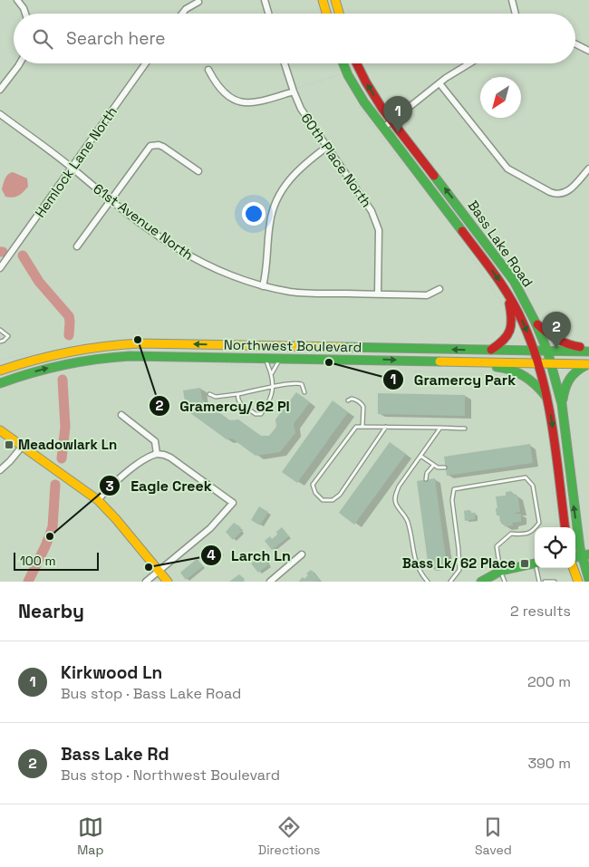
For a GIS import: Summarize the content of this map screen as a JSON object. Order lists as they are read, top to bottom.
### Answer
{
  "streets": {
    "main road": ["Bass Lake Road", "Northwest Boulevard"],
    "street": ["60th Place North", "Hemlock Lane North", "61st Avenue North"]
  },
  "crossings": [
    ["60th Place North", "61st Avenue North"],
    ["Hemlock Lane North", "61st Avenue North"],
    ["Bass Lake Road", "Northwest Boulevard"]
  ],
  "places": {
    "other": [
      "Gramercy/ 62 Pl",
      "Gramercy Park",
      "Eagle Creek",
      "Larch Ln"
    ],
    "transit": ["Meadowlark Ln", "Bass Lk/ 62 Place"]
  },
  "scale_bar": "100 m",
  "north": "bottom left",
  "page": {
    "search": "Search here",
    "pins": ["1", "2"],
    "scale": "100 m",
    "heading": ["Nearby", "2 results"],
    "list": [
      {
        "mark": "1",
        "name": "Kirkwood Ln",
        "note": "Bus stop · Bass Lake Road",
        "value": "200 m"
      },
      {
        "mark": "2",
        "name": "Bass Lake Rd",
        "note": "Bus stop · Northwest Boulevard",
        "value": "390 m"
      }
    ],
    "nav": ["Map", "Directions", "Saved"]
  }
}
